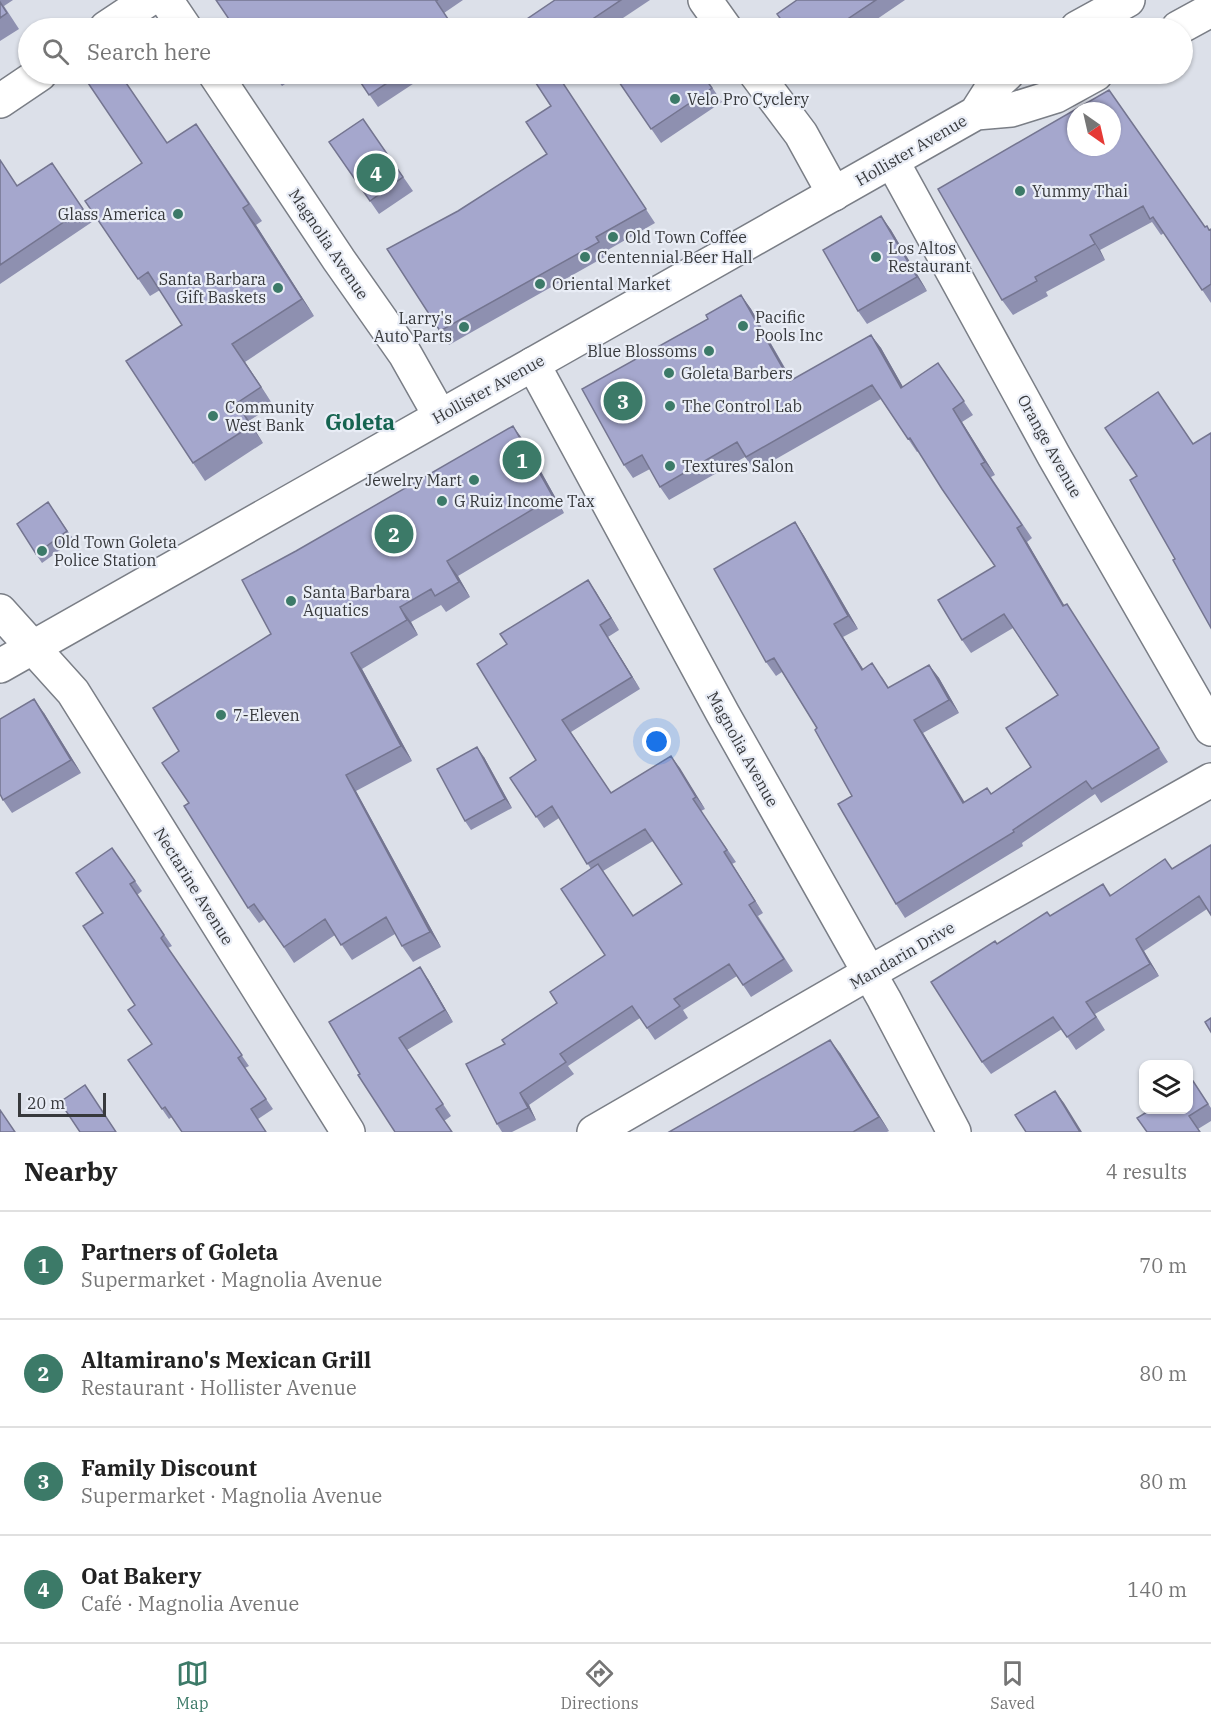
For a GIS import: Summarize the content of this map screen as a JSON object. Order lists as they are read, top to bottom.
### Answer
{
  "streets": {
    "street": [
      "Hollister Avenue",
      "Magnolia Avenue",
      "Orange Avenue",
      "Nectarine Avenue",
      "Mandarin Drive"
    ]
  },
  "crossings": [
    ["Hollister Avenue", "Magnolia Avenue"],
    ["Hollister Avenue", "Orange Avenue"],
    ["Hollister Avenue", "Nectarine Avenue"],
    ["Magnolia Avenue", "Mandarin Drive"]
  ],
  "districts": ["Goleta"],
  "places": [
    "Velo Pro Cyclery",
    "Yummy Thai",
    "Glass America",
    "Old Town Coffee",
    "Centennial Beer Hall",
    "Los Altos Restaurant",
    "Oriental Market",
    "Santa Barbara Gift Baskets",
    "Pacific Pools Inc",
    "Larry's Auto Parts",
    "Blue Blossoms",
    "Goleta Barbers",
    "The Control Lab",
    "Community West Bank",
    "Textures Salon",
    "Jewelry Mart",
    "G Ruiz Income Tax",
    "Old Town Goleta Police Station",
    "Santa Barbara Aquatics",
    "7-Eleven"
  ],
  "scale_bar": "20 m",
  "north": "bottom right",
  "page": {
    "search": "Search here",
    "pins": [
      "4",
      "3",
      "1",
      "2"
    ],
    "scale": "20 m",
    "heading": ["Nearby", "4 results"],
    "list": [
      {
        "mark": "1",
        "name": "Partners of Goleta",
        "note": "Supermarket · Magnolia Avenue",
        "value": "70 m"
      },
      {
        "mark": "2",
        "name": "Altamirano's Mexican Grill",
        "note": "Restaurant · Hollister Avenue",
        "value": "80 m"
      },
      {
        "mark": "3",
        "name": "Family Discount",
        "note": "Supermarket · Magnolia Avenue",
        "value": "80 m"
      },
      {
        "mark": "4",
        "name": "Oat Bakery",
        "note": "Café · Magnolia Avenue",
        "value": "140 m"
      }
    ],
    "nav": ["Map", "Directions", "Saved"]
  }
}
